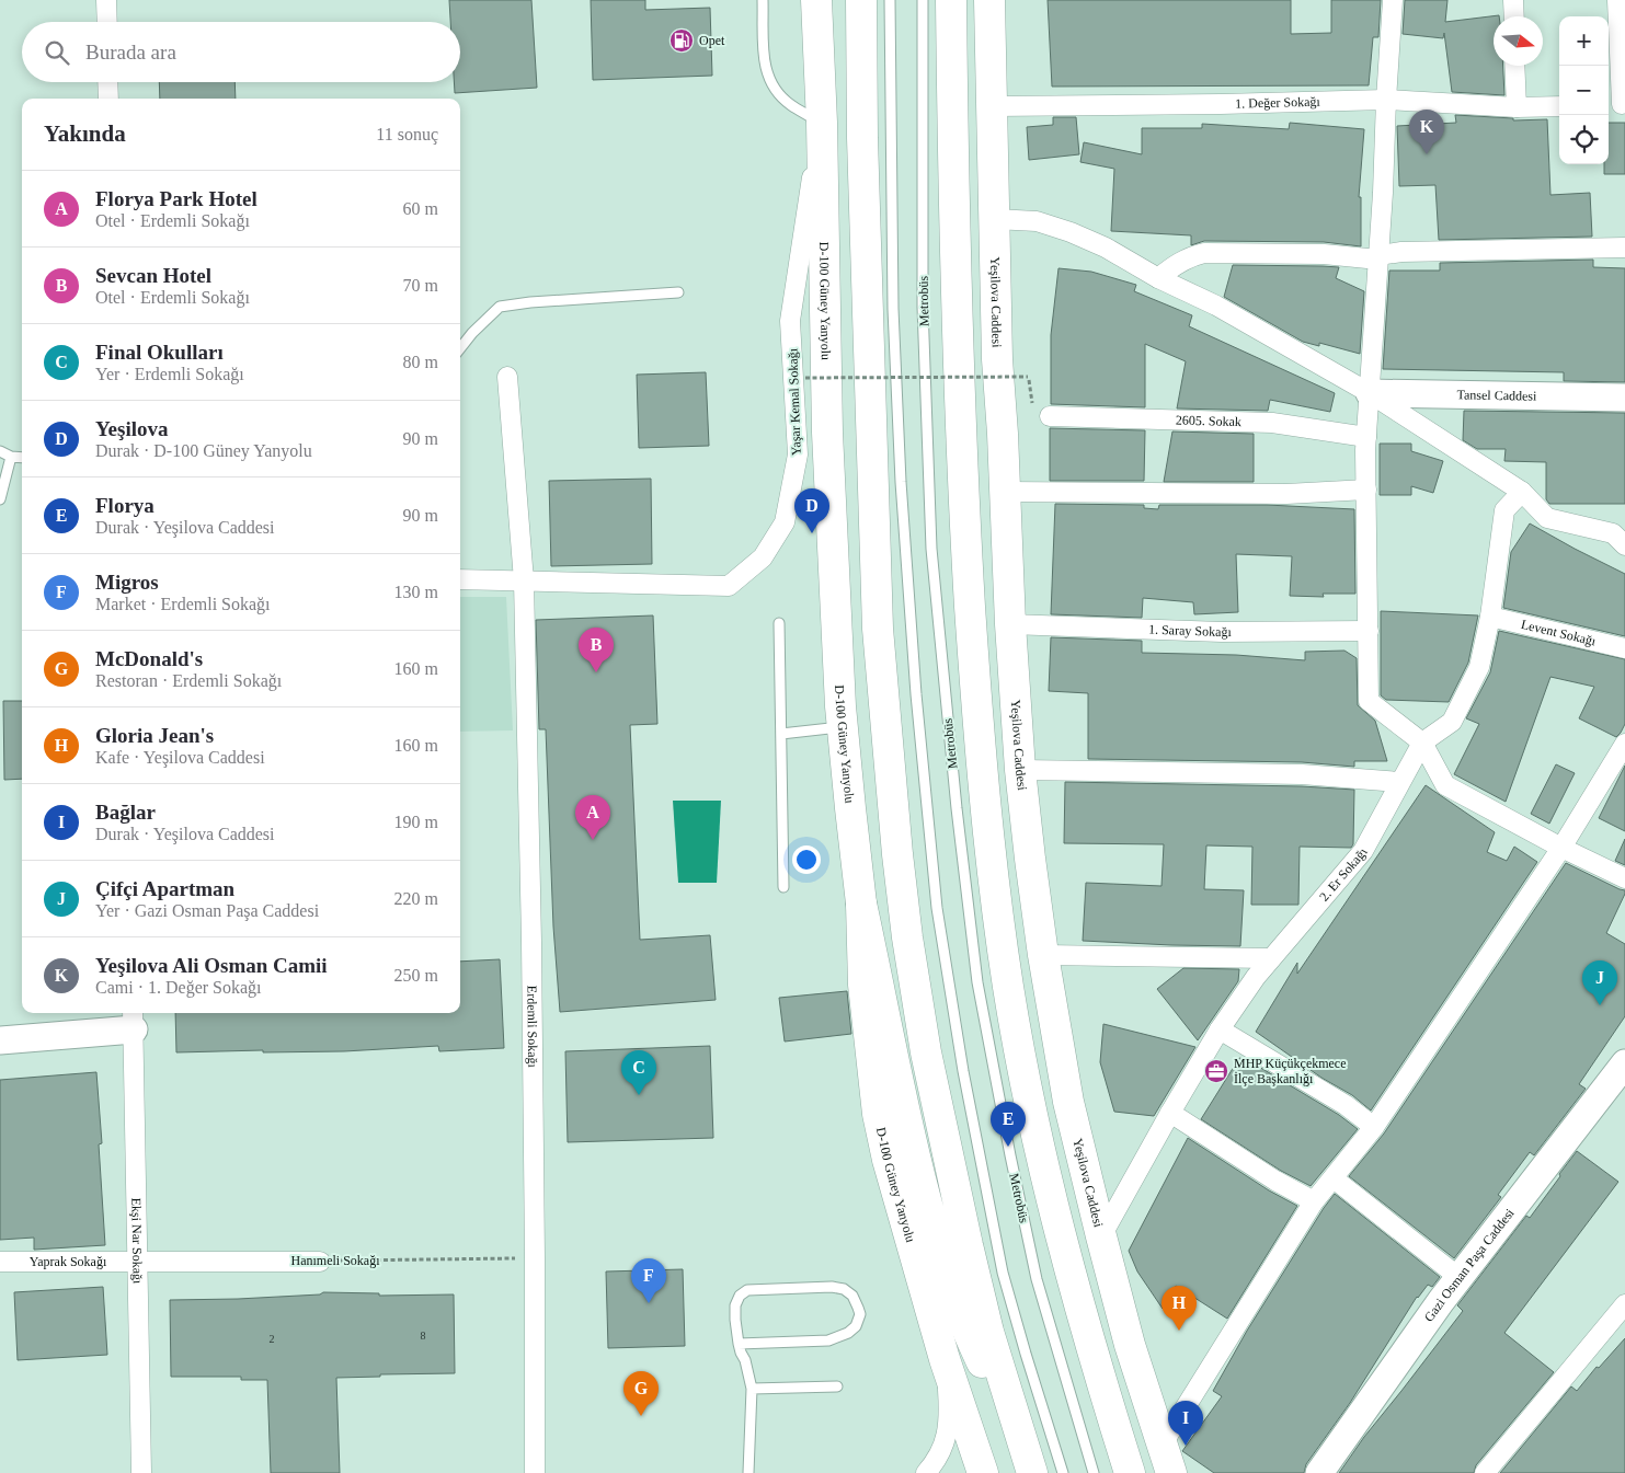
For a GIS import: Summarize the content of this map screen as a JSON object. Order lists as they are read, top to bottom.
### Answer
{
  "streets": {
    "main road": ["D-100 Güney Yanyolu", "Yeşilova Caddesi"],
    "street": [
      "1. Değer Sokağı",
      "Tansel Caddesi",
      "Yaşar Kemal Sokağı",
      "2605. Sokak",
      "1. Saray Sokağı",
      "Levent Sokağı",
      "2. Er Sokağı",
      "Erdemli Sokağı",
      "Ekşi Nar Sokağı",
      "Hanımeli Sokağı",
      "Yaprak Sokağı",
      "Gazi Osman Paşa Caddesi"
    ],
    "lane": ["Metrobüs"]
  },
  "crossings": [
    ["1. Değer Sokağı", "Yeşilova Caddesi"],
    ["D-100 Güney Yanyolu", "Yaşar Kemal Sokağı"],
    ["Yeşilova Caddesi", "1. Saray Sokağı"],
    ["Yeşilova Caddesi", "2. Er Sokağı"],
    ["Yaşar Kemal Sokağı", "Erdemli Sokağı"],
    ["Levent Sokağı", "2. Er Sokağı"],
    ["Erdemli Sokağı", "Hanımeli Sokağı"],
    ["Ekşi Nar Sokağı", "Hanımeli Sokağı"],
    ["Ekşi Nar Sokağı", "Yaprak Sokağı"],
    ["Hanımeli Sokağı", "Yaprak Sokağı"]
  ],
  "places": {
    "fuel station": ["Opet"],
    "office": ["MHP Küçükçekmece İlçe Başkanlığı"]
  },
  "house_numbers": ["8", "2"],
  "north": "right",
  "page": {
    "map_buttons": ["+", "−"],
    "search": "Burada ara",
    "heading": ["Yakında", "11 sonuç"],
    "pins": [
      "K",
      "D",
      "B",
      "A",
      "J",
      "C",
      "E",
      "F",
      "H",
      "G",
      "I"
    ],
    "list": [
      {
        "mark": "A",
        "name": "Florya Park Hotel",
        "note": "Otel · Erdemli Sokağı",
        "value": "60 m"
      },
      {
        "mark": "B",
        "name": "Sevcan Hotel",
        "note": "Otel · Erdemli Sokağı",
        "value": "70 m"
      },
      {
        "mark": "C",
        "name": "Final Okulları",
        "note": "Yer · Erdemli Sokağı",
        "value": "80 m"
      },
      {
        "mark": "D",
        "name": "Yeşilova",
        "note": "Durak · D-100 Güney Yanyolu",
        "value": "90 m"
      },
      {
        "mark": "E",
        "name": "Florya",
        "note": "Durak · Yeşilova Caddesi",
        "value": "90 m"
      },
      {
        "mark": "F",
        "name": "Migros",
        "note": "Market · Erdemli Sokağı",
        "value": "130 m"
      },
      {
        "mark": "G",
        "name": "McDonald's",
        "note": "Restoran · Erdemli Sokağı",
        "value": "160 m"
      },
      {
        "mark": "H",
        "name": "Gloria Jean's",
        "note": "Kafe · Yeşilova Caddesi",
        "value": "160 m"
      },
      {
        "mark": "I",
        "name": "Bağlar",
        "note": "Durak · Yeşilova Caddesi",
        "value": "190 m"
      },
      {
        "mark": "J",
        "name": "Çifçi Apartman",
        "note": "Yer · Gazi Osman Paşa Caddesi",
        "value": "220 m"
      },
      {
        "mark": "K",
        "name": "Yeşilova Ali Osman Camii",
        "note": "Cami · 1. Değer Sokağı",
        "value": "250 m"
      }
    ]
  }
}
